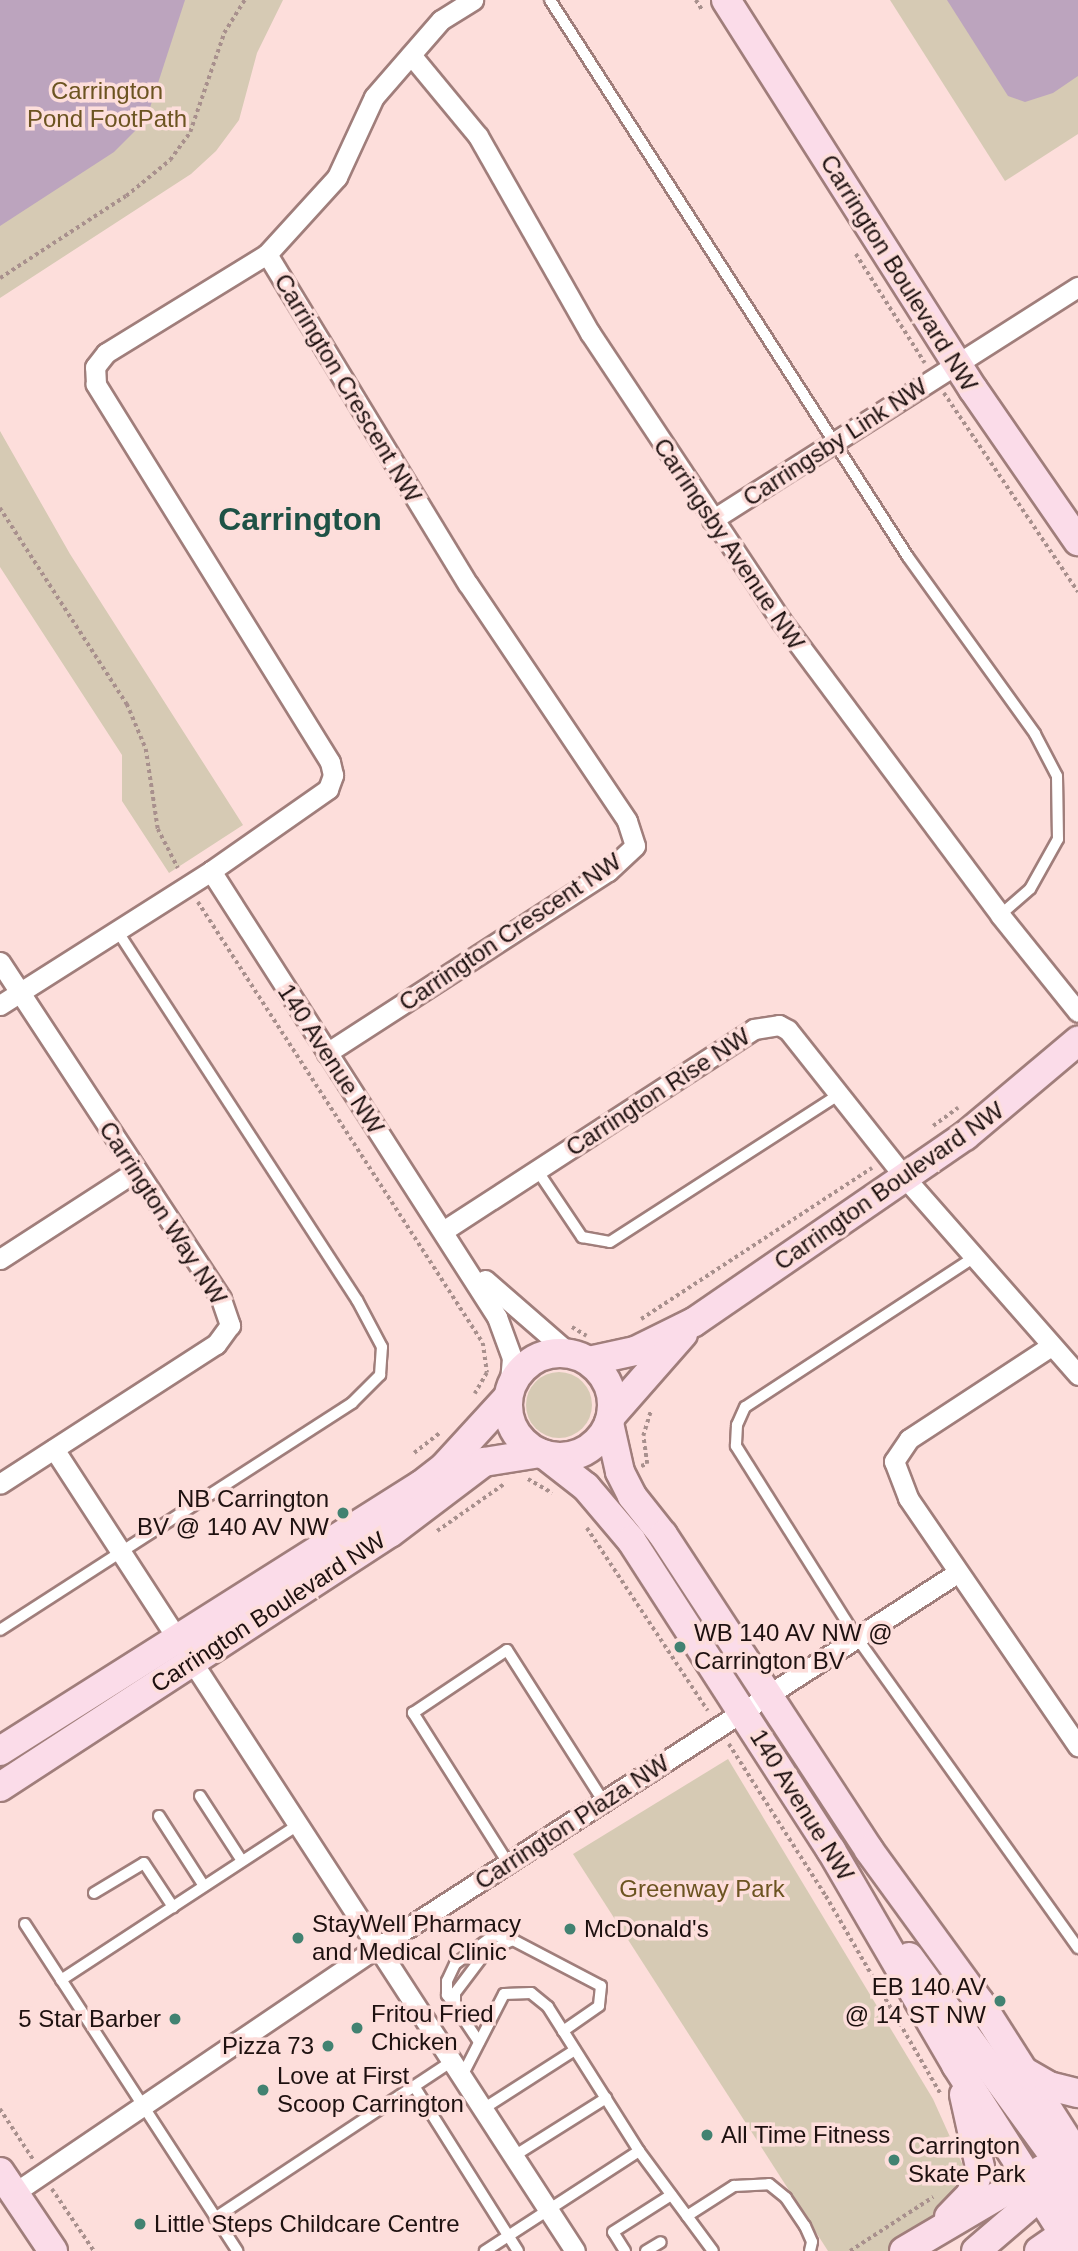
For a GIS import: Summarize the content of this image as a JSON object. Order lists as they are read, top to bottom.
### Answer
{
  "streets": {
    "street": [
      "Carrington Boulevard NW",
      "Carrington Crescent NW",
      "Carringsby Link NW",
      "Carringsby Avenue NW",
      "140 Avenue NW",
      "Carrington Rise NW",
      "Carrington Way NW",
      "Carrington Plaza NW"
    ]
  },
  "crossings": [
    ["Carrington Boulevard NW", "Carringsby Link NW"],
    ["Carrington Boulevard NW", "140 Avenue NW"],
    ["Carrington Boulevard NW", "Carrington Rise NW"],
    ["Carrington Crescent NW", "140 Avenue NW"],
    ["Carringsby Link NW", "Carringsby Avenue NW"],
    ["140 Avenue NW", "Carrington Rise NW"],
    ["140 Avenue NW", "Carrington Plaza NW"]
  ],
  "districts": ["Carrington"],
  "parks": ["Carrington Pond FootPath", "Greenway Park"],
  "places": [
    "NB Carrington BV @ 140 AV NW",
    "WB 140 AV NW @ Carrington BV",
    "McDonald's",
    "StayWell Pharmacy and Medical Clinic",
    "EB 140 AV @ 14 ST NW",
    "5 Star Barber",
    "Fritou Fried Chicken",
    "Pizza 73",
    "Love at First Scoop Carrington",
    "All Time Fitness",
    "Carrington Skate Park",
    "Little Steps Childcare Centre"
  ]
}
